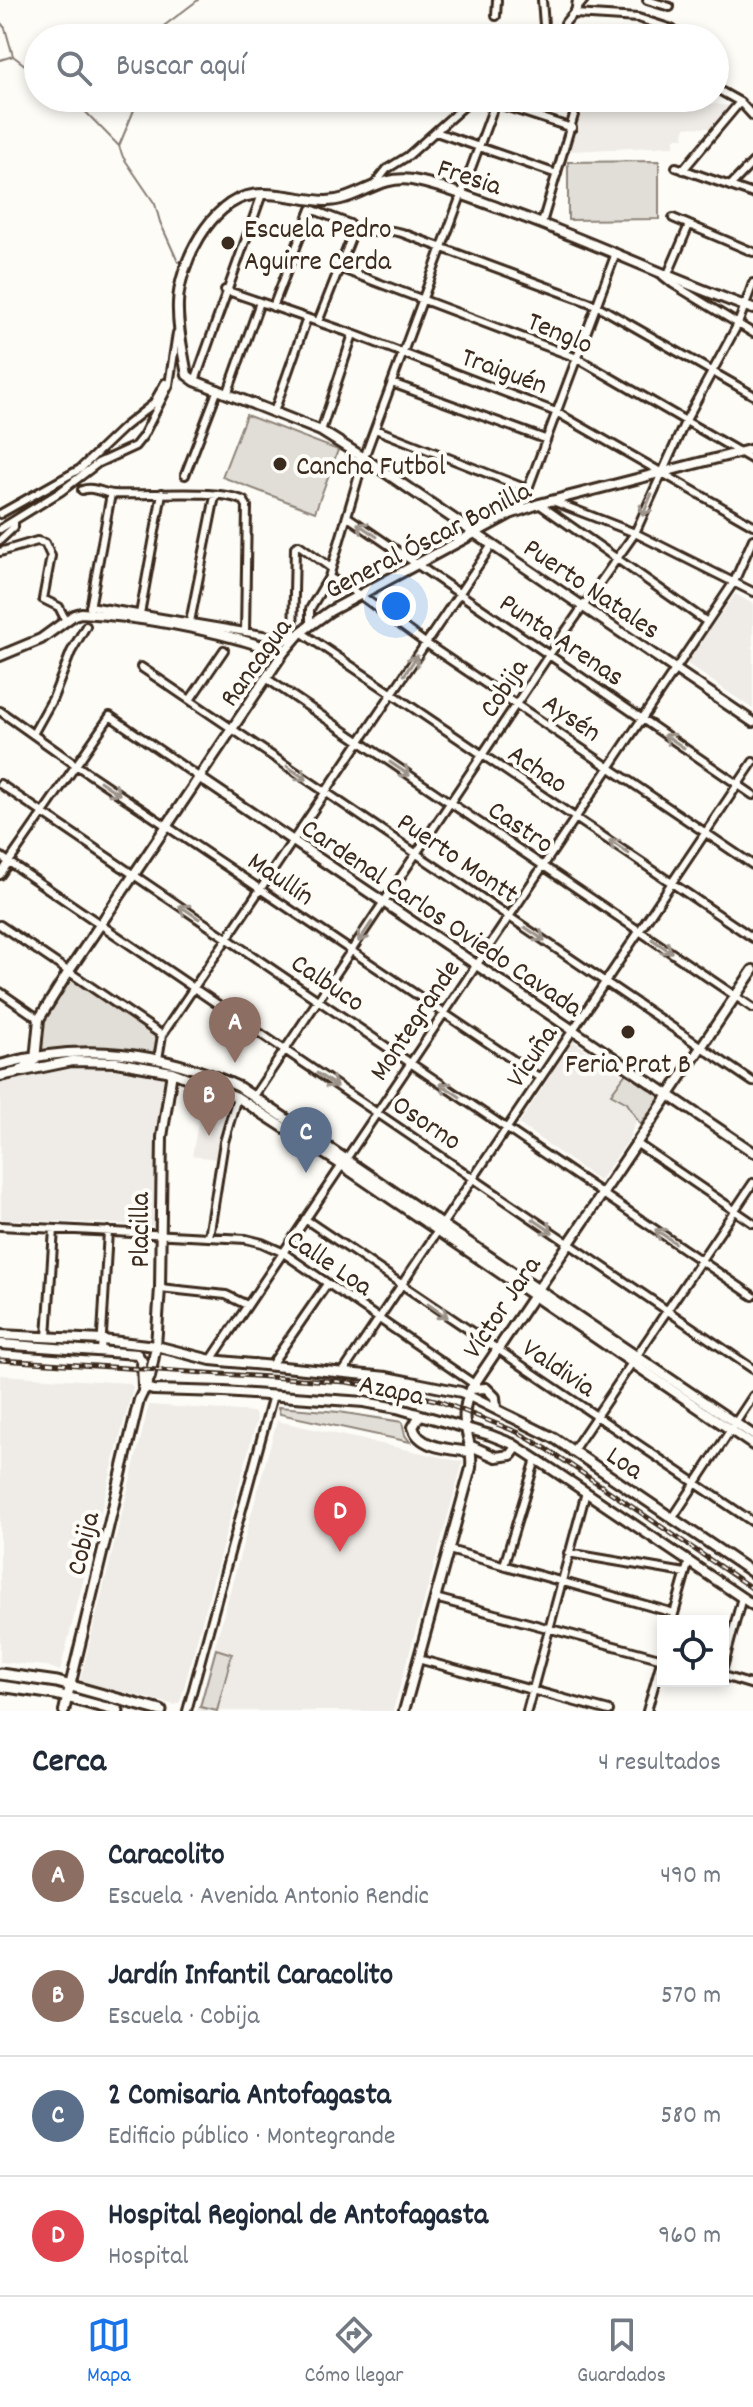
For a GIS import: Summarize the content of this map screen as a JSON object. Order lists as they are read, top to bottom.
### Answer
{
  "streets": {
    "street": [
      "Fresia",
      "Tenglo",
      "Traiguén",
      "General Óscar Bonilla",
      "Puerto Natales",
      "Punta Arenas",
      "Rancagua",
      "Cobija",
      "Aysén",
      "Achao",
      "Castro",
      "Puerto Montt",
      "Maullín",
      "Cardenal Carlos Oviedo Cavada",
      "Calbuco",
      "Montegrande",
      "Vicuña",
      "Osorno",
      "Placilla",
      "Calle Loa",
      "Víctor Jara",
      "Valdivia",
      "Azapa",
      "Loa"
    ]
  },
  "crossings": [
    ["Fresia", "Rancagua"],
    ["Fresia", "Cobija"],
    ["Tenglo", "General Óscar Bonilla"],
    ["Tenglo", "Rancagua"],
    ["Tenglo", "Cobija"],
    ["Traiguén", "General Óscar Bonilla"],
    ["Traiguén", "Rancagua"],
    ["Traiguén", "Cobija"],
    ["General Óscar Bonilla", "Puerto Natales"],
    ["General Óscar Bonilla", "Punta Arenas"],
    ["General Óscar Bonilla", "Rancagua"],
    ["General Óscar Bonilla", "Cobija"],
    ["General Óscar Bonilla", "Aysén"],
    ["Puerto Natales", "Rancagua"],
    ["Puerto Natales", "Cobija"],
    ["Puerto Natales", "Montegrande"],
    ["Punta Arenas", "Rancagua"],
    ["Punta Arenas", "Cobija"],
    ["Punta Arenas", "Montegrande"],
    ["Punta Arenas", "Vicuña"],
    ["Rancagua", "Aysén"],
    ["Rancagua", "Achao"],
    ["Rancagua", "Castro"],
    ["Rancagua", "Puerto Montt"],
    ["Rancagua", "Maullín"],
    ["Rancagua", "Cardenal Carlos Oviedo Cavada"],
    ["Rancagua", "Calbuco"],
    ["Rancagua", "Osorno"],
    ["Cobija", "Aysén"],
    ["Cobija", "Achao"],
    ["Cobija", "Castro"],
    ["Cobija", "Puerto Montt"],
    ["Cobija", "Maullín"],
    ["Cobija", "Cardenal Carlos Oviedo Cavada"],
    ["Cobija", "Calbuco"],
    ["Cobija", "Osorno"],
    ["Cobija", "Placilla"],
    ["Cobija", "Azapa"],
    ["Aysén", "Montegrande"],
    ["Aysén", "Vicuña"],
    ["Achao", "Montegrande"],
    ["Achao", "Vicuña"],
    ["Castro", "Montegrande"],
    ["Castro", "Vicuña"],
    ["Castro", "Víctor Jara"],
    ["Puerto Montt", "Montegrande"],
    ["Puerto Montt", "Vicuña"],
    ["Puerto Montt", "Víctor Jara"],
    ["Maullín", "Cardenal Carlos Oviedo Cavada"],
    ["Maullín", "Montegrande"],
    ["Maullín", "Vicuña"],
    ["Cardenal Carlos Oviedo Cavada", "Montegrande"],
    ["Cardenal Carlos Oviedo Cavada", "Vicuña"],
    ["Cardenal Carlos Oviedo Cavada", "Víctor Jara"],
    ["Calbuco", "Montegrande"],
    ["Calbuco", "Vicuña"],
    ["Calbuco", "Víctor Jara"],
    ["Montegrande", "Osorno"],
    ["Montegrande", "Calle Loa"],
    ["Montegrande", "Valdivia"],
    ["Montegrande", "Azapa"],
    ["Vicuña", "Osorno"],
    ["Vicuña", "Calle Loa"],
    ["Vicuña", "Valdivia"],
    ["Vicuña", "Azapa"],
    ["Osorno", "Víctor Jara"],
    ["Placilla", "Calle Loa"],
    ["Placilla", "Azapa"],
    ["Calle Loa", "Víctor Jara"],
    ["Calle Loa", "Azapa"],
    ["Calle Loa", "Loa"],
    ["Víctor Jara", "Valdivia"],
    ["Víctor Jara", "Azapa"],
    ["Víctor Jara", "Loa"],
    ["Azapa", "Loa"]
  ],
  "one_way": ["Punta Arenas", "Castro", "Calbuco"],
  "places": ["Escuela Pedro Aguirre Cerda", "Cancha Futbol", "Feria Prat B"],
  "page": {
    "search": "Buscar aquí",
    "pins": [
      "A",
      "B",
      "C",
      "D"
    ],
    "heading": ["Cerca", "4 resultados"],
    "list": [
      {
        "mark": "A",
        "name": "Caracolito",
        "note": "Escuela · Avenida Antonio Rendic",
        "value": "490 m"
      },
      {
        "mark": "B",
        "name": "Jardín Infantil Caracolito",
        "note": "Escuela · Cobija",
        "value": "570 m"
      },
      {
        "mark": "C",
        "name": "2 Comisaria Antofagasta",
        "note": "Edificio público · Montegrande",
        "value": "580 m"
      },
      {
        "mark": "D",
        "name": "Hospital Regional de Antofagasta",
        "note": "Hospital",
        "value": "960 m"
      }
    ],
    "nav": ["Mapa", "Cómo llegar", "Guardados"]
  }
}
